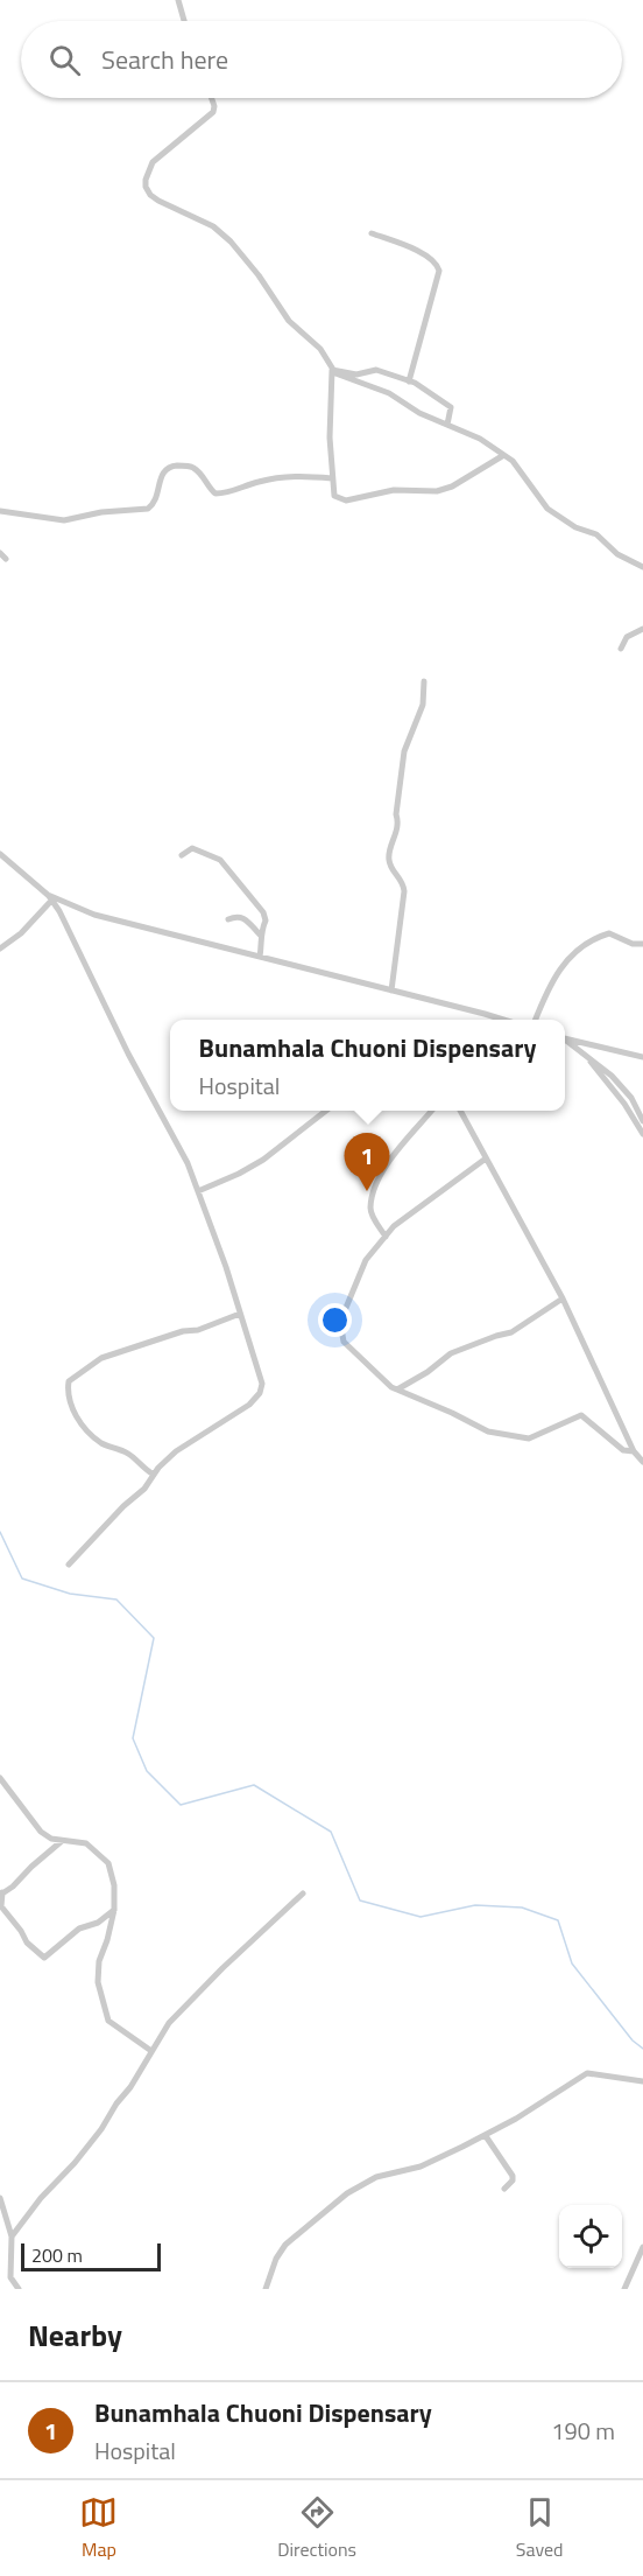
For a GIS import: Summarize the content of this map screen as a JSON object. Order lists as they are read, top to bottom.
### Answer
{
  "scale_bar": "200 m",
  "page": {
    "search": "Search here",
    "popup": ["Bunamhala Chuoni Dispensary", "Hospital"],
    "pins": "1",
    "scale": "200 m",
    "heading": "Nearby",
    "list": [
      {
        "mark": "1",
        "name": "Bunamhala Chuoni Dispensary",
        "note": "Hospital",
        "value": "190 m"
      }
    ],
    "nav": ["Map", "Directions", "Saved"]
  }
}
